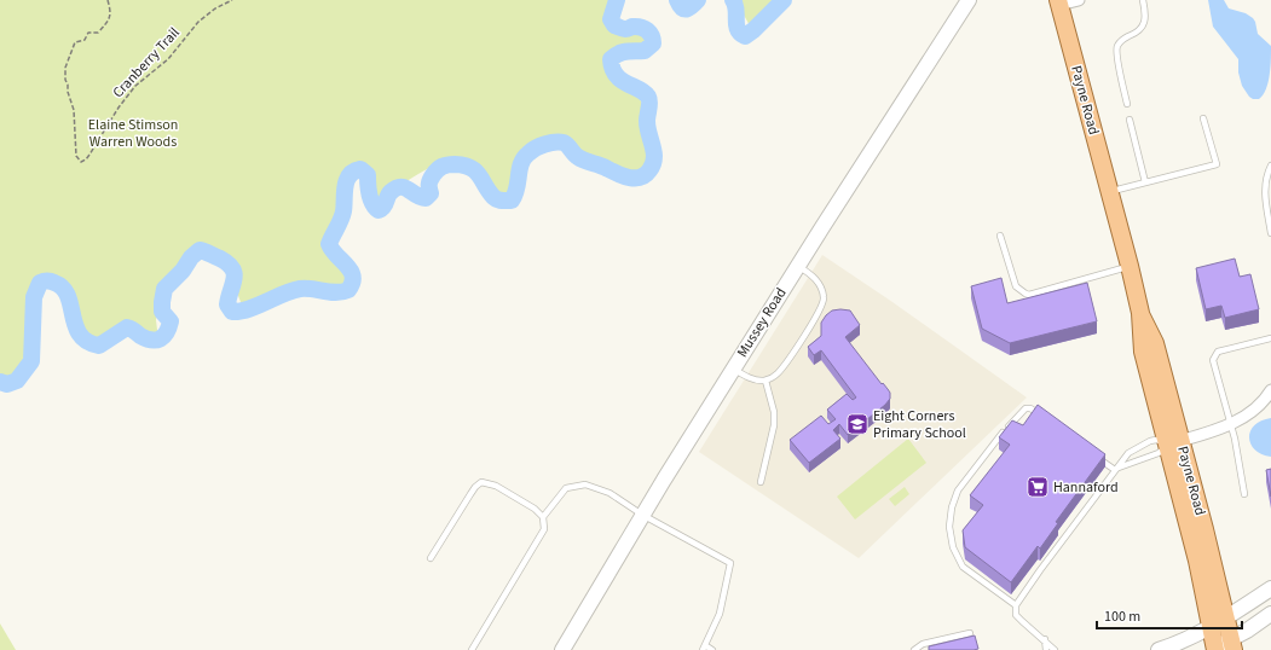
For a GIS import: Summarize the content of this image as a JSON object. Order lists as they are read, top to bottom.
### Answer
{
  "streets": {
    "main road": ["Payne Road"],
    "street": ["Mussey Road"],
    "path": ["Cranberry Trail"]
  },
  "parks": ["Elaine Stimson Warren Woods"],
  "places": {
    "school or university": ["Eight Corners Primary School"],
    "supermarket": ["Hannaford"]
  },
  "scale_bar": "100 m"
}
